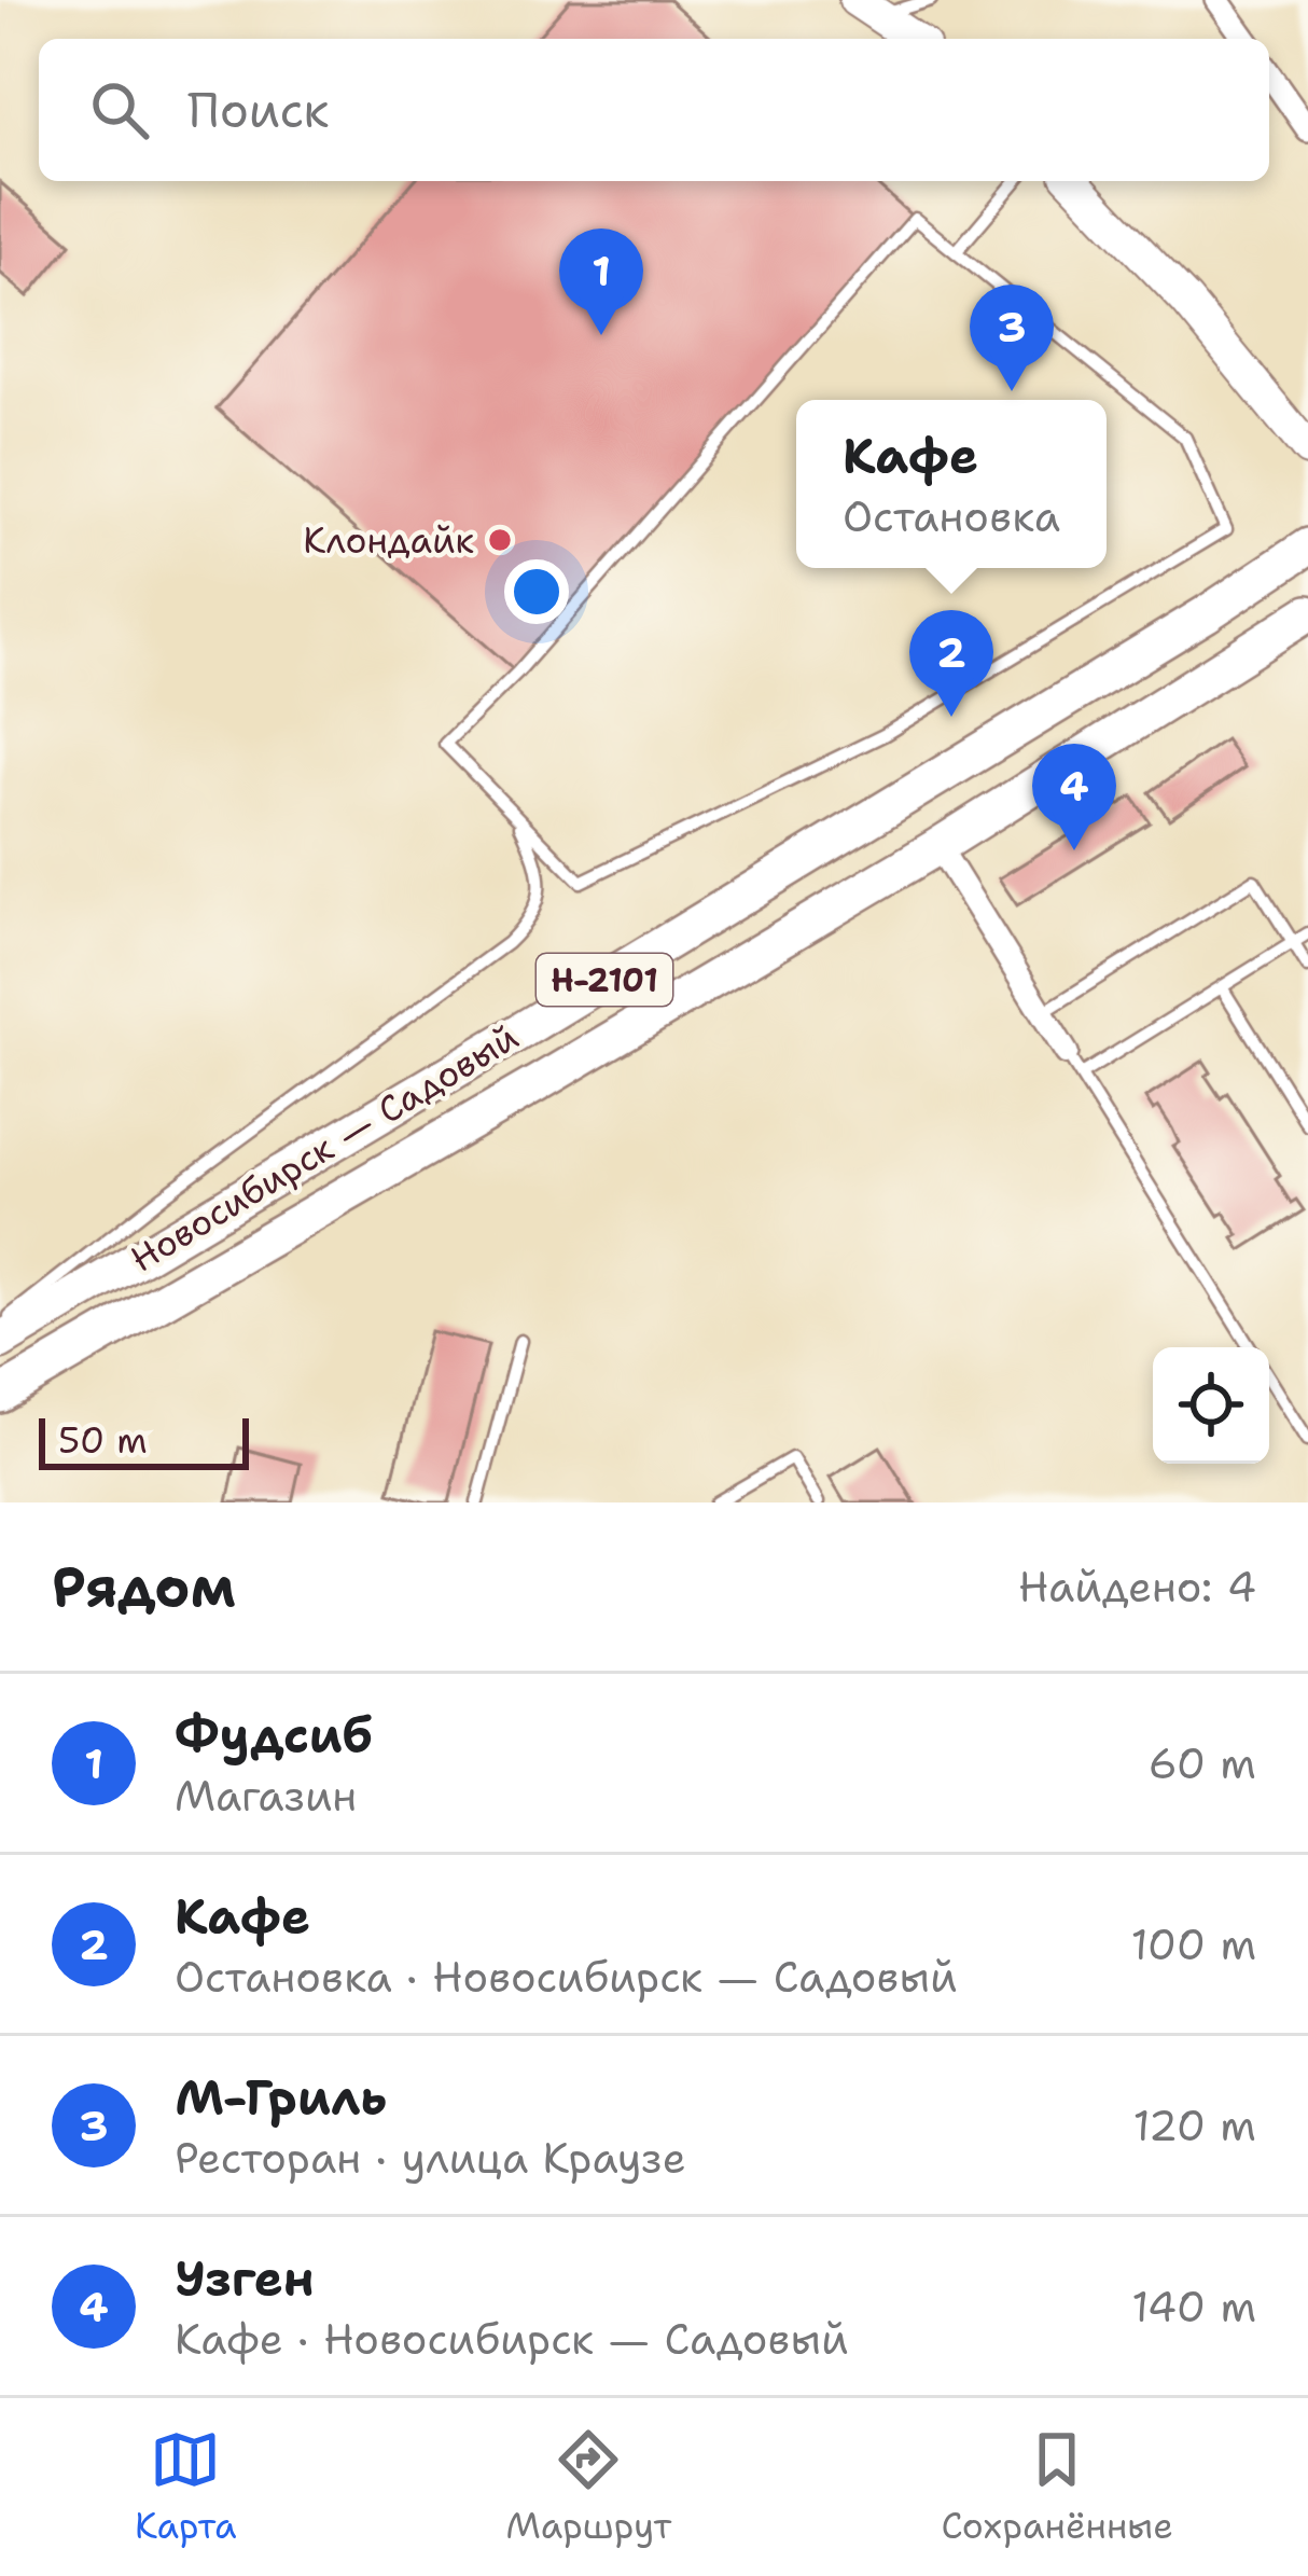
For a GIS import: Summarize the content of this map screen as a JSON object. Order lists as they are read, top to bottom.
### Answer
{
  "streets": {
    "main road": ["Н-2101", "Новосибирск — Садовый"]
  },
  "places": ["Клондайк"],
  "scale_bar": "50 m",
  "page": {
    "search": "Поиск",
    "pins": [
      "1",
      "3",
      "2",
      "4"
    ],
    "popup": ["Кафе", "Остановка"],
    "scale": "50 m",
    "heading": ["Рядом", "Найдено: 4"],
    "list": [
      {
        "mark": "1",
        "name": "Фудсиб",
        "note": "Магазин",
        "value": "60 m"
      },
      {
        "mark": "2",
        "name": "Кафе",
        "note": "Остановка · Новосибирск — Садовый",
        "value": "100 m"
      },
      {
        "mark": "3",
        "name": "М-Гриль",
        "note": "Ресторан · улица Краузе",
        "value": "120 m"
      },
      {
        "mark": "4",
        "name": "Узген",
        "note": "Кафе · Новосибирск — Садовый",
        "value": "140 m"
      }
    ],
    "nav": ["Карта", "Маршрут", "Сохранённые"]
  }
}
